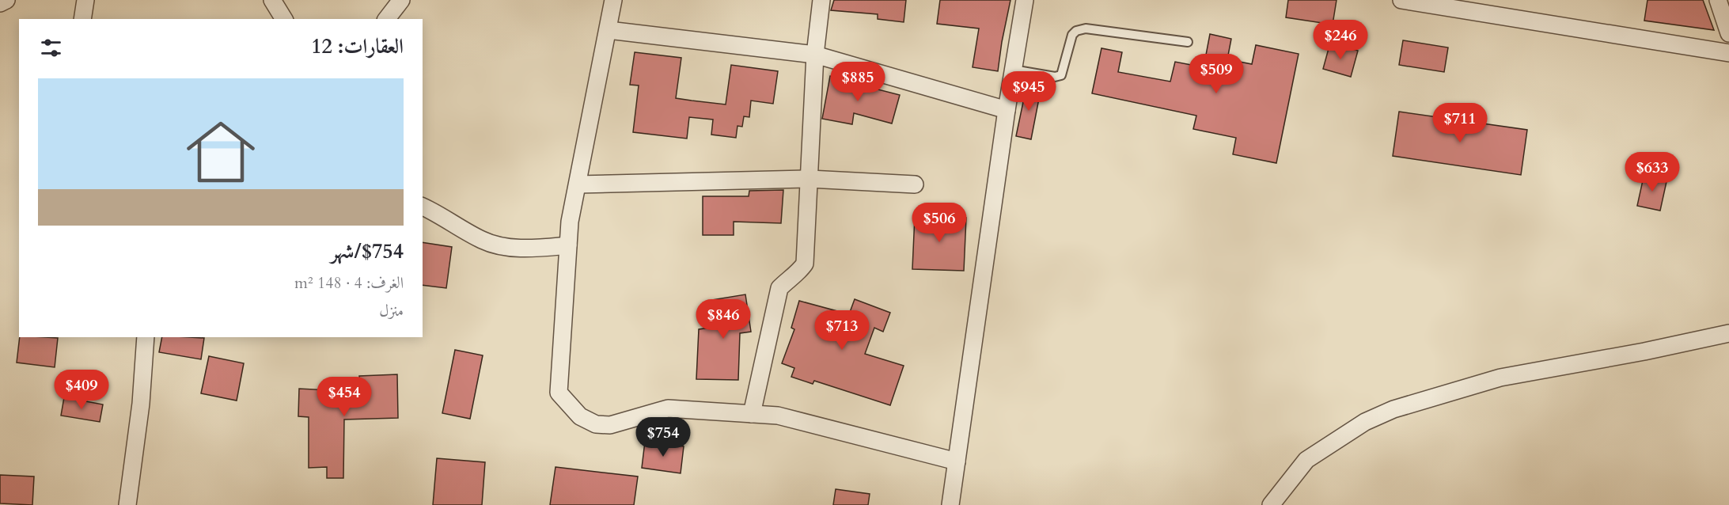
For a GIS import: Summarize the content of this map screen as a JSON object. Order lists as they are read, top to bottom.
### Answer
{
  "page": {
    "heading": "العقارات: 12",
    "price": [
      "$246",
      "$509",
      "$885",
      "$945",
      "$711",
      "$633",
      "$506",
      "$846",
      "$713",
      "$409",
      "$454",
      "$754"
    ],
    "list": [
      {
        "name": "$754/شهر",
        "note": "الغرف: 4 · 148 m² · منزل"
      }
    ]
  }
}
